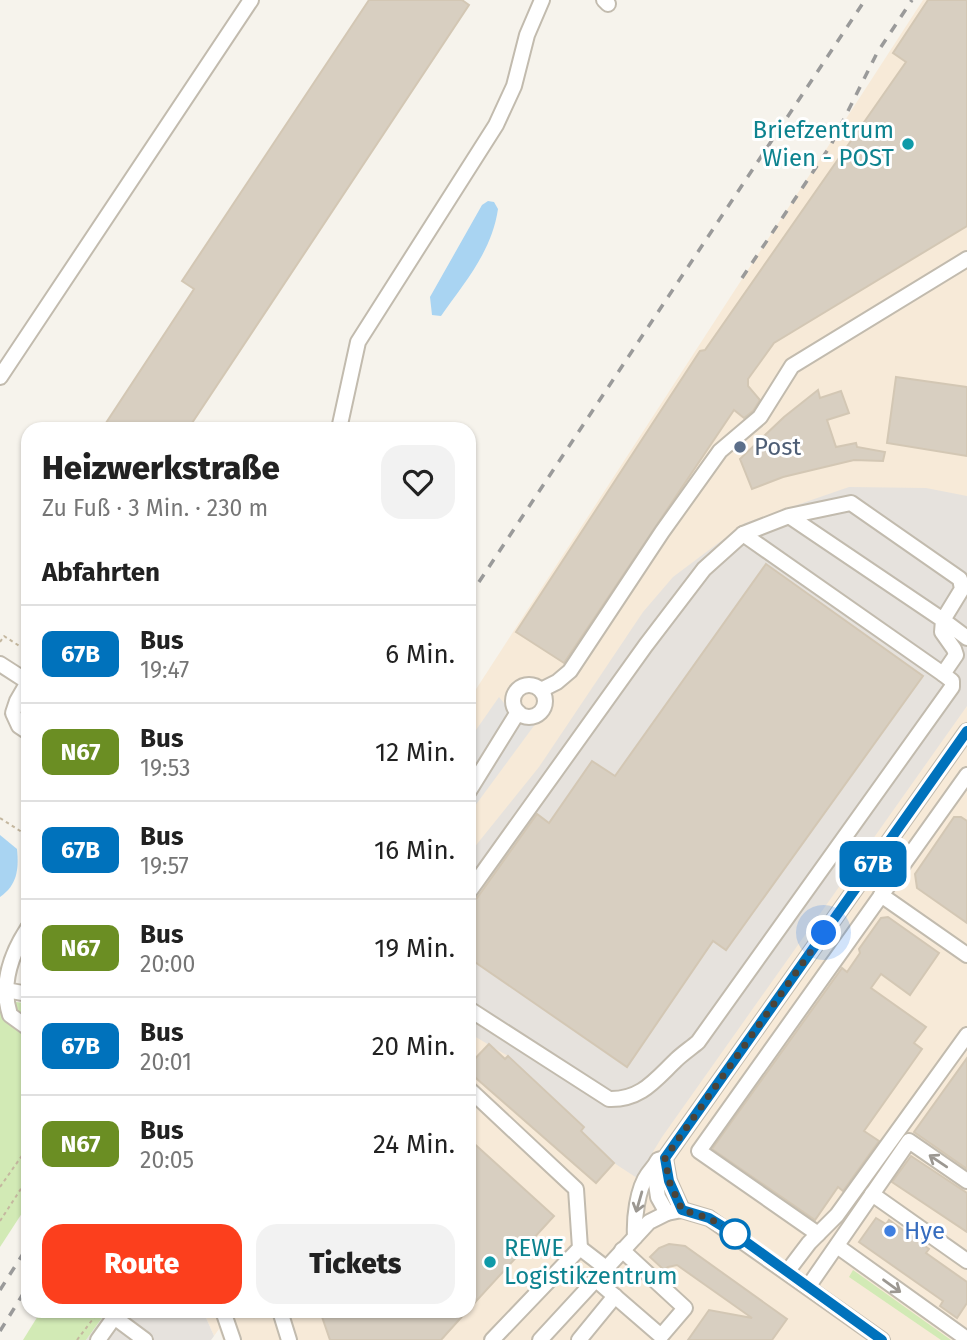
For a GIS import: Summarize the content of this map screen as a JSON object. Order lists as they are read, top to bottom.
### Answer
{
  "places": [
    "Briefzentrum Wien - POST",
    "Post",
    "Hye",
    "REWE Logistikzentrum"
  ],
  "lines": ["bus line 67B"],
  "page": {
    "on_map": "67B",
    "heading": [
      ["Heizwerkstraße", "Zu Fuß · 3 Min. · 230 m"],
      "Abfahrten"
    ],
    "list": [
      {
        "mark": "67B",
        "name": "Bus",
        "note": "19:47",
        "value": "6 Min."
      },
      {
        "mark": "N67",
        "name": "Bus",
        "note": "19:53",
        "value": "12 Min."
      },
      {
        "mark": "67B",
        "name": "Bus",
        "note": "19:57",
        "value": "16 Min."
      },
      {
        "mark": "N67",
        "name": "Bus",
        "note": "20:00",
        "value": "19 Min."
      },
      {
        "mark": "67B",
        "name": "Bus",
        "note": "20:01",
        "value": "20 Min."
      },
      {
        "mark": "N67",
        "name": "Bus",
        "note": "20:05",
        "value": "24 Min."
      }
    ],
    "buttons": ["Route", "Tickets"]
  }
}
